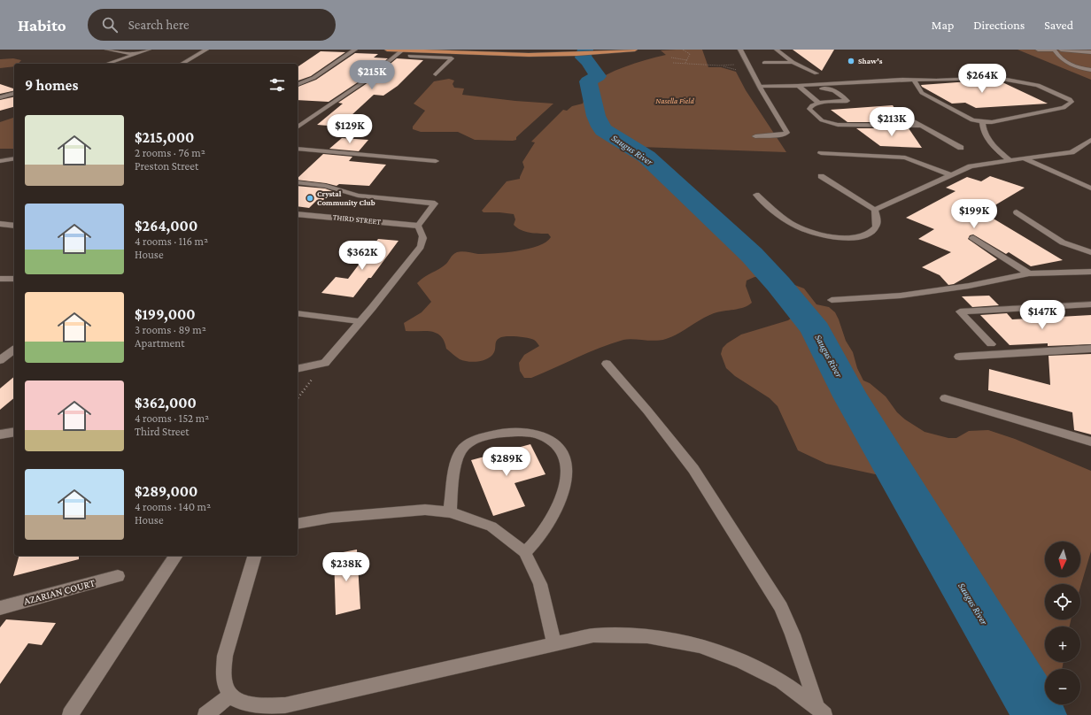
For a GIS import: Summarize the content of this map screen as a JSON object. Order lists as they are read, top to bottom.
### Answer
{
  "streets": {
    "street": ["THIRD STREET", "AZARIAN COURT"]
  },
  "water": ["Saugus River"],
  "parks": ["Nasella Field"],
  "places": ["Shaw's", "Crystal Community Club"],
  "north": "bottom",
  "page": {
    "header": "Habito",
    "search": "Search here",
    "nav": ["Map", "Directions", "Saved"],
    "price": [
      "$215K",
      "$264K",
      "$213K",
      "$129K",
      "$199K",
      "$362K",
      "$147K",
      "$289K",
      "$238K"
    ],
    "heading": "9 homes",
    "list": [
      {
        "name": "$215,000",
        "note": "2 rooms · 76 m² · Preston Street"
      },
      {
        "name": "$264,000",
        "note": "4 rooms · 116 m² · House"
      },
      {
        "name": "$199,000",
        "note": "3 rooms · 89 m² · Apartment"
      },
      {
        "name": "$362,000",
        "note": "4 rooms · 152 m² · Third Street"
      },
      {
        "name": "$289,000",
        "note": "4 rooms · 140 m² · House"
      }
    ],
    "map_buttons": ["+", "−"]
  }
}
